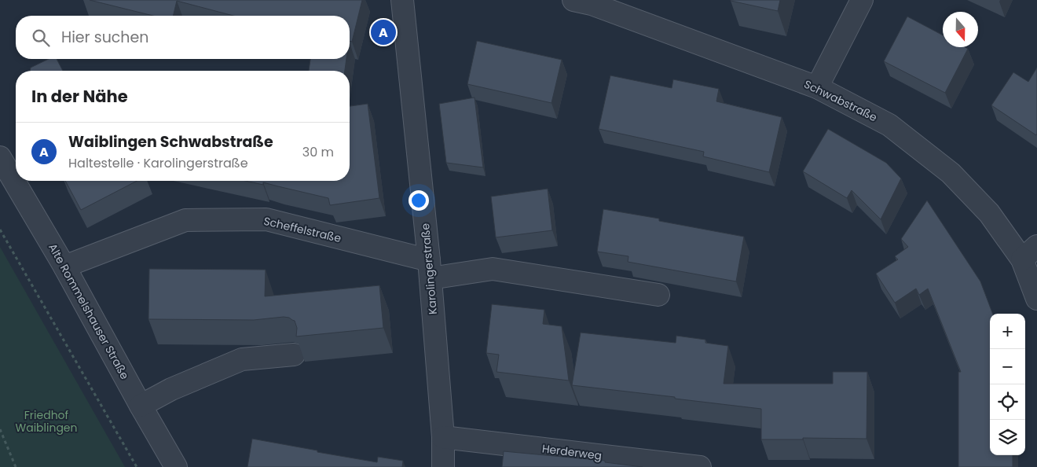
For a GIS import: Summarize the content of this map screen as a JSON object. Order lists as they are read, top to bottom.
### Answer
{
  "streets": {
    "street": [
      "Schwabstraße",
      "Scheffelstraße",
      "Karolingerstraße",
      "Alte Rommelshauser Straße",
      "Herderweg"
    ]
  },
  "crossings": [
    ["Scheffelstraße", "Karolingerstraße"],
    ["Scheffelstraße", "Alte Rommelshauser Straße"],
    ["Karolingerstraße", "Herderweg"]
  ],
  "parks": ["Friedhof Waiblingen"],
  "north": "bottom",
  "page": {
    "search": "Hier suchen",
    "pins": "A",
    "heading": "In der Nähe",
    "list": [
      {
        "mark": "A",
        "name": "Waiblingen Schwabstraße",
        "note": "Haltestelle · Karolingerstraße",
        "value": "30 m"
      }
    ],
    "map_buttons": ["+", "−"]
  }
}
